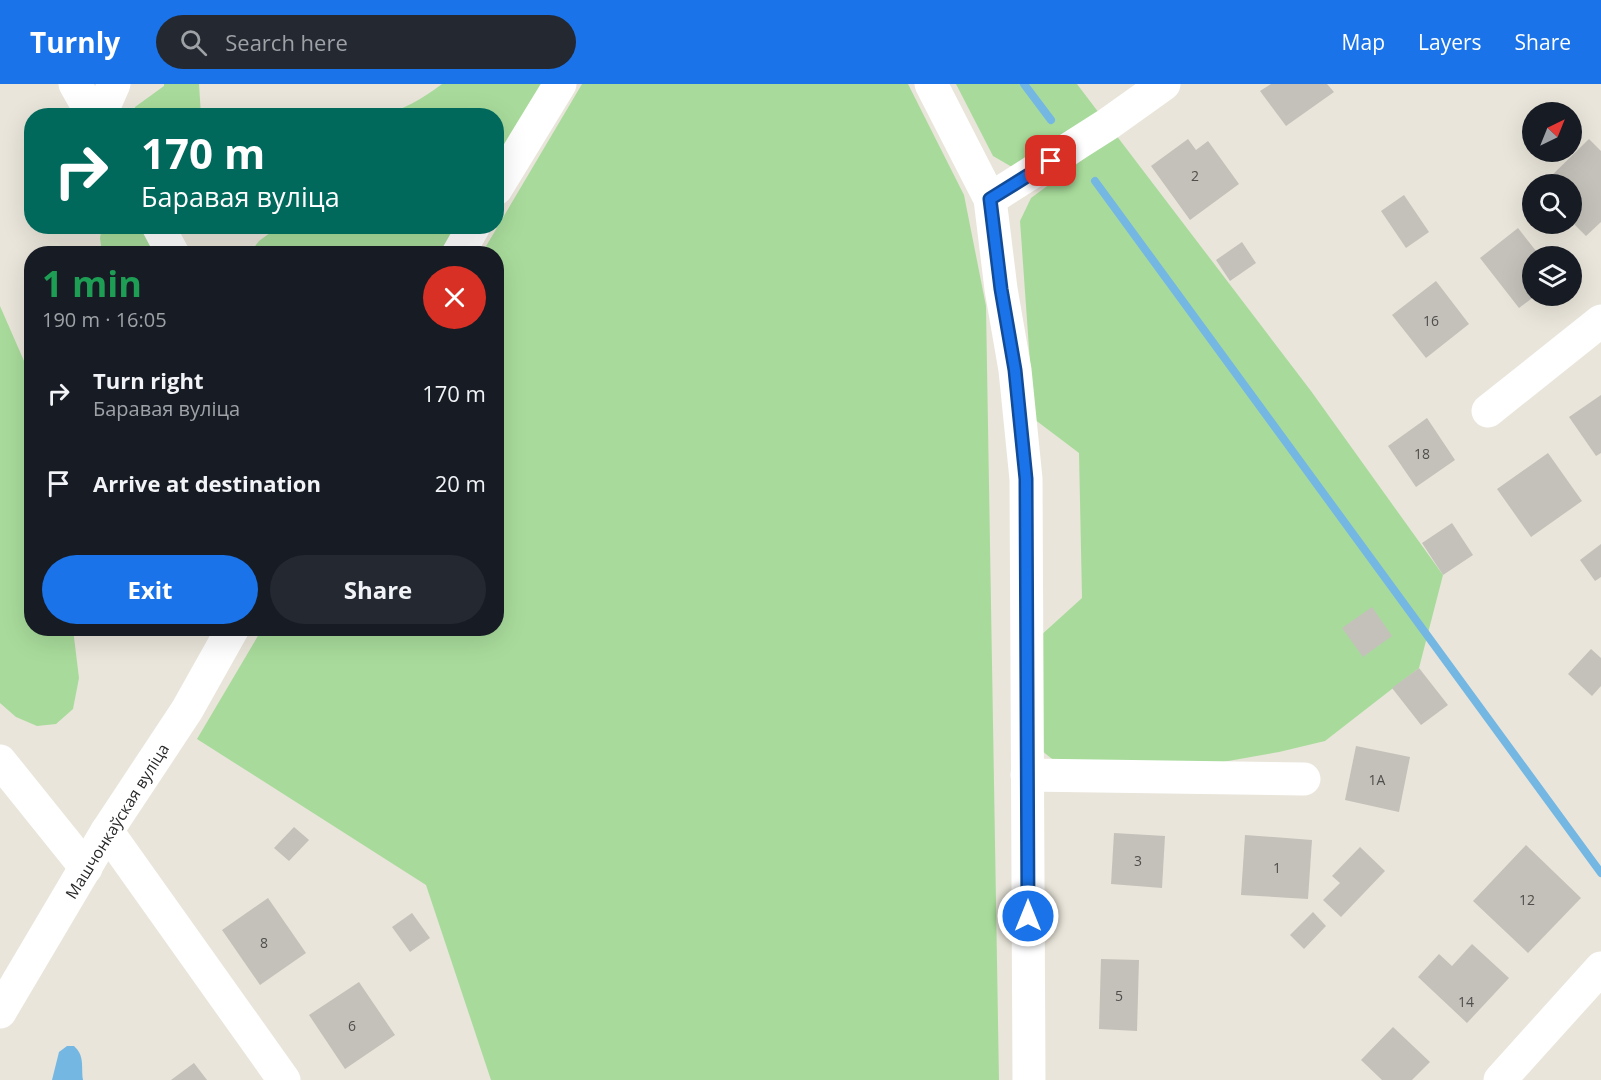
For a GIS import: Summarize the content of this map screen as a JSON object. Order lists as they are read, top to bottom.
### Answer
{
  "streets": {
    "street": ["Машчонкаўская вуліца"]
  },
  "house_numbers": [
    "2",
    "16",
    "18",
    "1А",
    "3",
    "1",
    "12",
    "8",
    "5",
    "14",
    "6"
  ],
  "north": "top right",
  "page": {
    "header": "Turnly",
    "search": "Search here",
    "nav": ["Map", "Layers", "Share"],
    "turn": ["170 m", "Баравая вуліца"],
    "heading": ["1 min", "190 m · 16:05"],
    "list": [
      {
        "name": "Turn right",
        "note": "Баравая вуліца",
        "value": "170 m"
      },
      {
        "name": "Arrive at destination",
        "value": "20 m"
      }
    ],
    "buttons": ["Exit", "Share"]
  }
}
